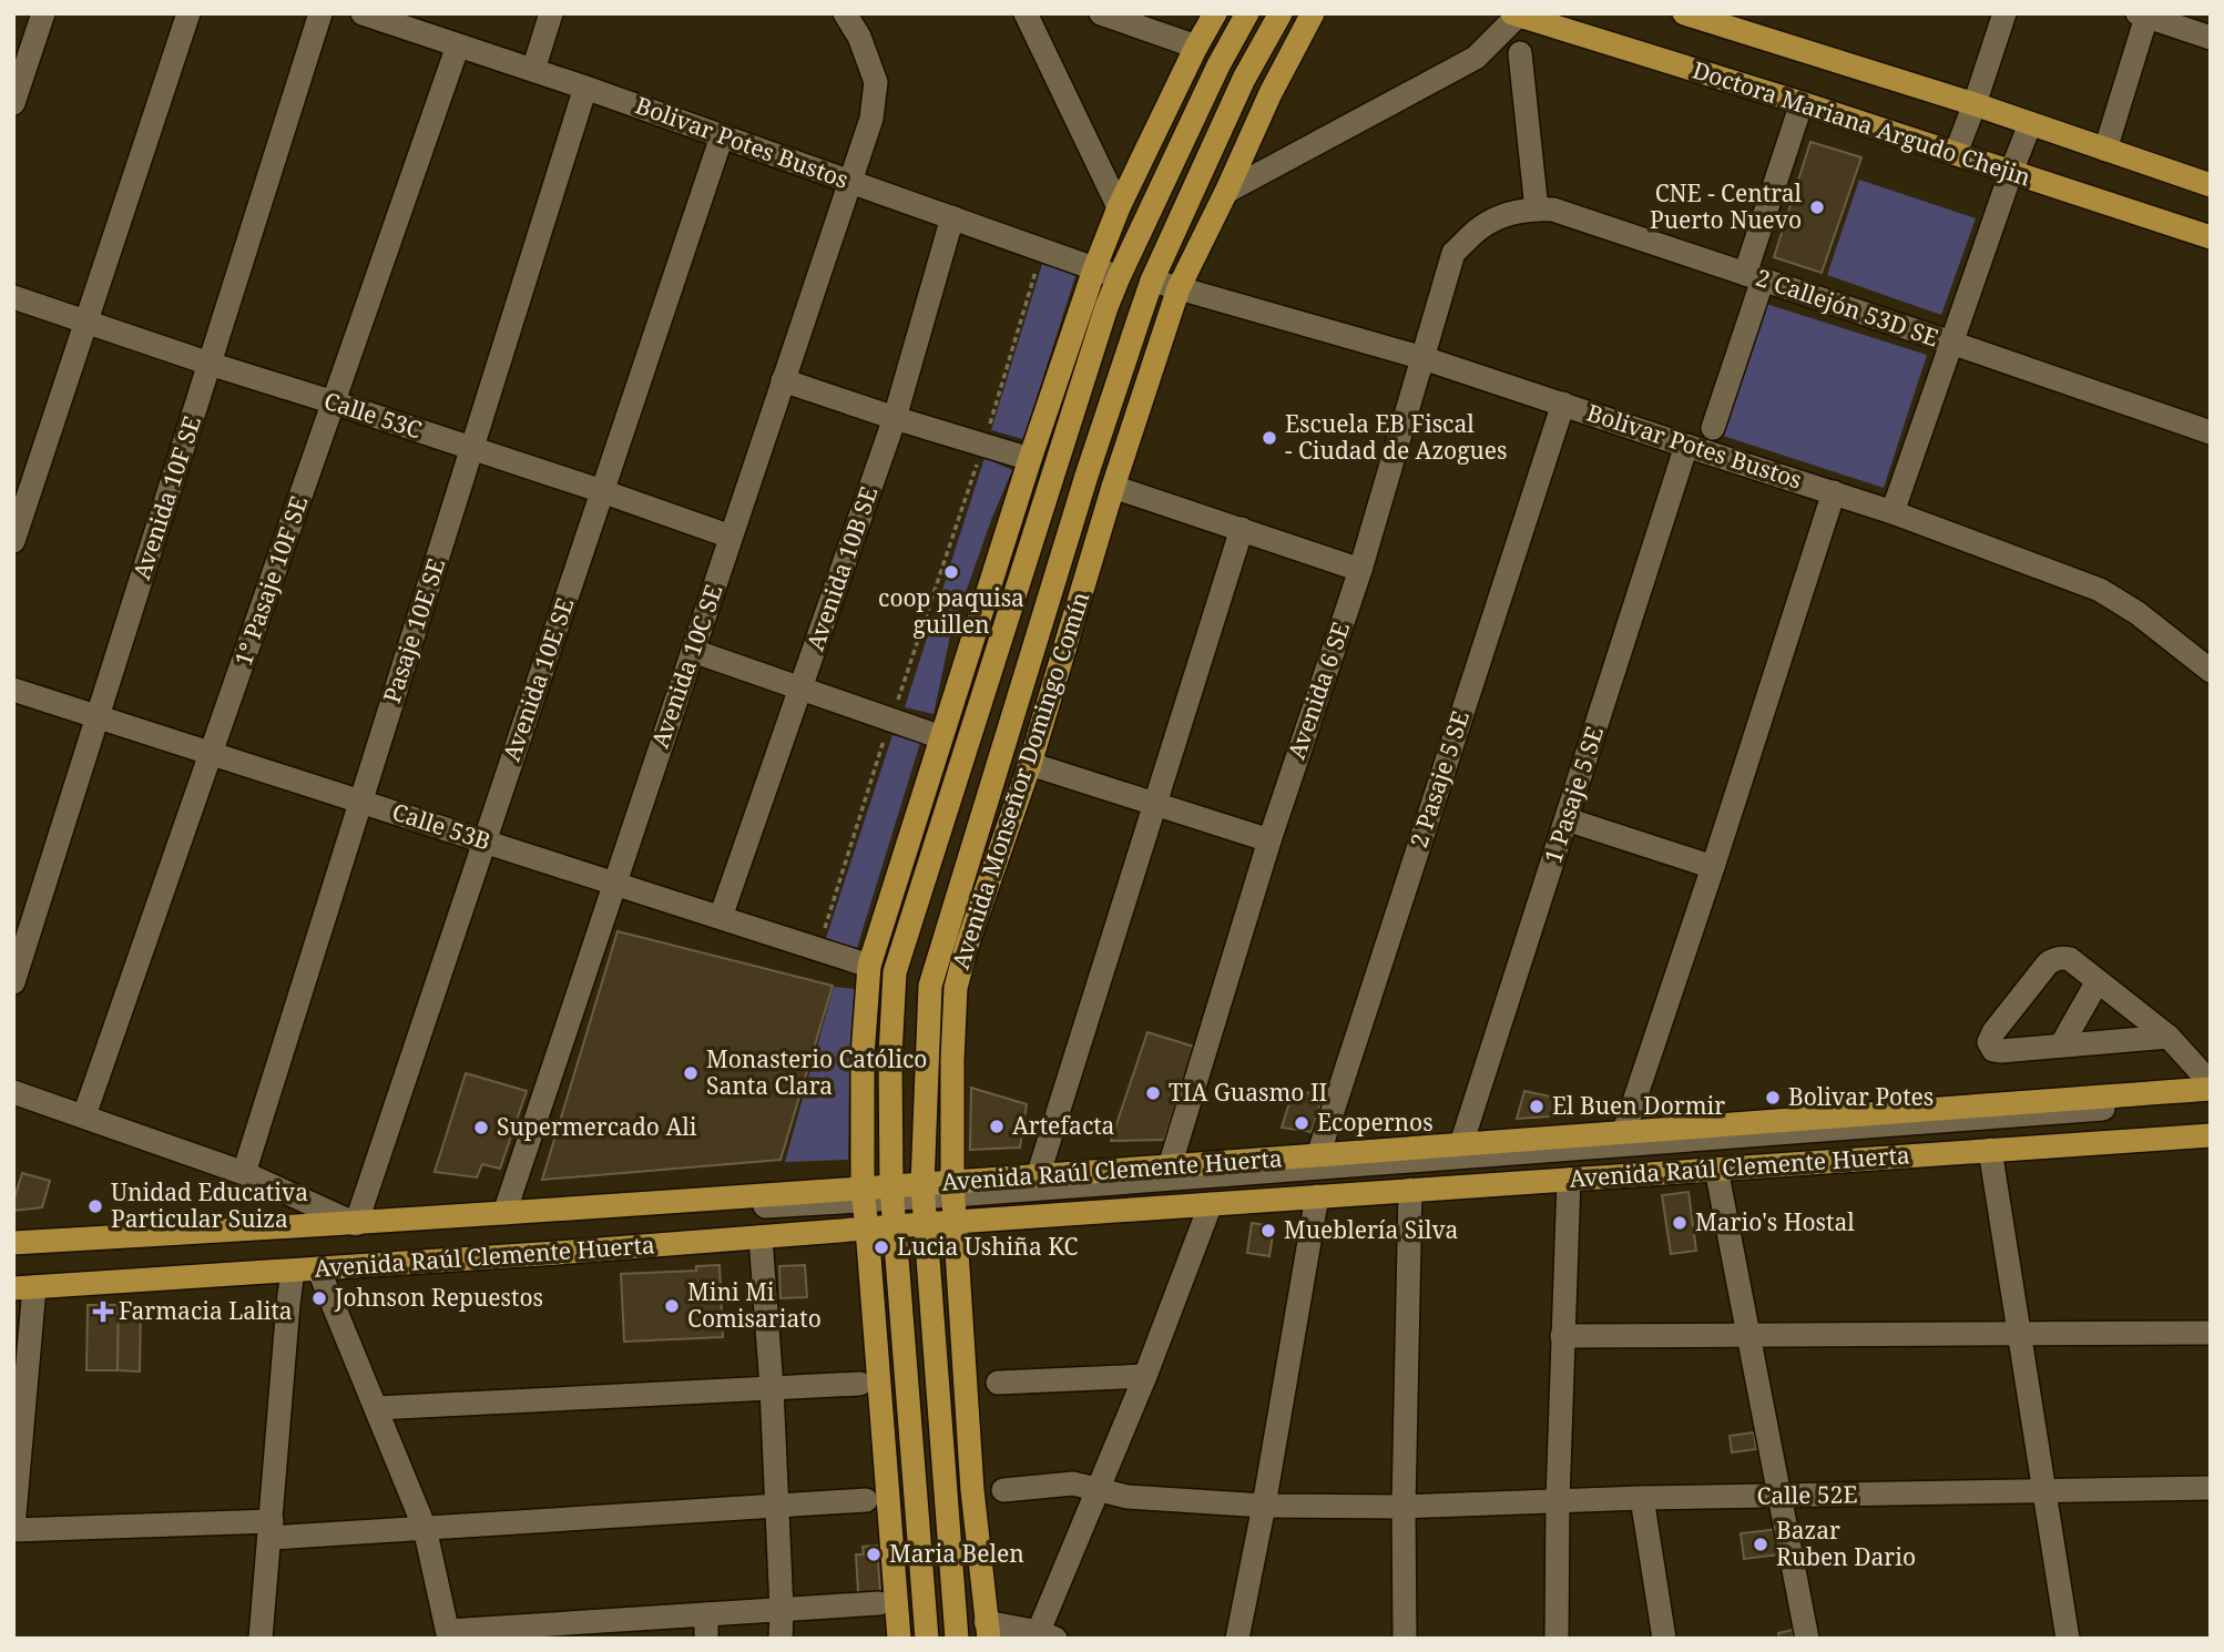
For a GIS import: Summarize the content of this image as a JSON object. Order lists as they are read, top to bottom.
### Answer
{
  "streets": {
    "main road": ["Doctora Mariana Argudo Chejin", "Avenida Monseñor Domingo Comín", "Avenida Raúl Clemente Huerta"],
    "street": [
      "Bolivar Potes Bustos",
      "2 Callejón 53D SE",
      "Calle 53C",
      "Avenida 10F SE",
      "Avenida 10B SE",
      "1° Pasaje 10F SE",
      "Pasaje 10E SE",
      "Avenida 10C SE",
      "Avenida 10E SE",
      "Avenida 6 SE",
      "2 Pasaje 5 SE",
      "1 Pasaje 5 SE",
      "Calle 53B",
      "Calle 52E"
    ]
  },
  "crossings": [
    ["Bolivar Potes Bustos", "Avenida 10B SE"],
    ["Bolivar Potes Bustos", "1° Pasaje 10F SE"],
    ["Bolivar Potes Bustos", "Pasaje 10E SE"],
    ["Bolivar Potes Bustos", "Avenida 10C SE"],
    ["Bolivar Potes Bustos", "Avenida 10E SE"],
    ["Bolivar Potes Bustos", "Avenida 6 SE"],
    ["Bolivar Potes Bustos", "2 Pasaje 5 SE"],
    ["Bolivar Potes Bustos", "Avenida Monseñor Domingo Comín"],
    ["Bolivar Potes Bustos", "1 Pasaje 5 SE"],
    ["2 Callejón 53D SE", "Avenida 6 SE"],
    ["Calle 53C", "Avenida 10F SE"],
    ["Calle 53C", "1° Pasaje 10F SE"],
    ["Calle 53C", "Pasaje 10E SE"],
    ["Calle 53C", "Avenida 10C SE"],
    ["Calle 53C", "Avenida 10E SE"],
    ["Avenida 10F SE", "Calle 53B"],
    ["Avenida 10B SE", "Calle 53B"],
    ["1° Pasaje 10F SE", "Calle 53B"],
    ["Pasaje 10E SE", "Calle 53B"],
    ["Avenida 10C SE", "Calle 53B"],
    ["Avenida 10C SE", "Avenida Raúl Clemente Huerta"],
    ["Avenida 10E SE", "Calle 53B"],
    ["Avenida 10E SE", "Avenida Raúl Clemente Huerta"],
    ["Avenida 6 SE", "Avenida Raúl Clemente Huerta"],
    ["2 Pasaje 5 SE", "Avenida Raúl Clemente Huerta"],
    ["Avenida Monseñor Domingo Comín", "Avenida Raúl Clemente Huerta"],
    ["1 Pasaje 5 SE", "Avenida Raúl Clemente Huerta"]
  ],
  "places": {
    "other": [
      "CNE - Central Puerto Nuevo",
      "Escuela EB Fiscal - Ciudad de Azogues",
      "coop paquisa guillen",
      "Monasterio Católico Santa Clara",
      "TIA Guasmo II",
      "Bolivar Potes",
      "El Buen Dormir",
      "Ecopernos",
      "Artefacta",
      "Supermercado Ali",
      "Unidad Educativa Particular Suiza",
      "Mario's Hostal",
      "Mueblería Silva",
      "Lucia Ushiña KC",
      "Johnson Repuestos",
      "Mini Mi Comisariato",
      "Bazar Ruben Dario",
      "Maria Belen"
    ],
    "health": ["Farmacia Lalita"]
  }
}
